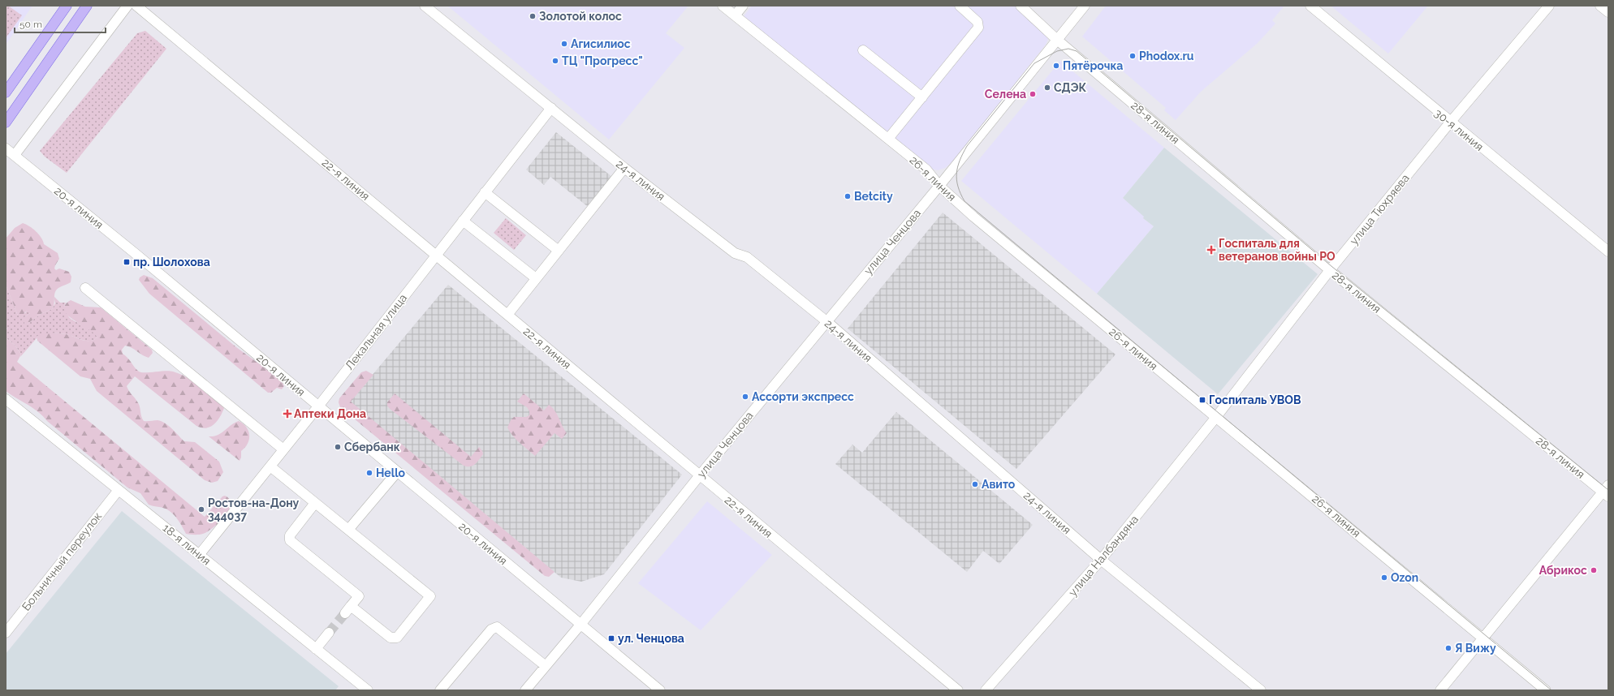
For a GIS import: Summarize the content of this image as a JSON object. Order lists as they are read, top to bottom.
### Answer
{
  "streets": {
    "street": [
      "28-я линия",
      "30-я линия",
      "26-я линия",
      "22-я линия",
      "24-я линия",
      "20-я линия",
      "улица Тюхряева",
      "улица Ченцова",
      "Лекальная улица",
      "18-я линия",
      "улица Налбандяна",
      "Больничный переулок"
    ]
  },
  "crossings": [
    ["28-я линия", "улица Тюхряева"],
    ["28-я линия", "улица Ченцова"],
    ["30-я линия", "улица Тюхряева"],
    ["26-я линия", "улица Тюхряева"],
    ["26-я линия", "улица Ченцова"],
    ["26-я линия", "улица Налбандяна"],
    ["22-я линия", "улица Ченцова"],
    ["22-я линия", "Лекальная улица"],
    ["24-я линия", "улица Ченцова"],
    ["24-я линия", "Лекальная улица"],
    ["24-я линия", "улица Налбандяна"],
    ["20-я линия", "улица Ченцова"],
    ["20-я линия", "Лекальная улица"],
    ["улица Тюхряева", "улица Налбандяна"],
    ["Лекальная улица", "18-я линия"],
    ["18-я линия", "Больничный переулок"]
  ],
  "places": {
    "other": [
      "Золотой колос",
      "Агисилиос",
      "Phodox.ru",
      "ТЦ \"Прогресс\"",
      "Пятёрочка",
      "СДЭК",
      "Селена",
      "Betcity",
      "Ассорти экспресс",
      "Сбербанк",
      "Hello",
      "Авито",
      "Ростов-на-Дону 344037",
      "Абрикос",
      "Ozon",
      "Я Вижу"
    ],
    "health": ["Госпиталь для ветеранов войны РО", "Аптеки Дона"],
    "transit": ["пр. Шолохова", "Госпиталь УВОВ", "ул. Ченцова"]
  },
  "scale_bar": "50 m"
}
